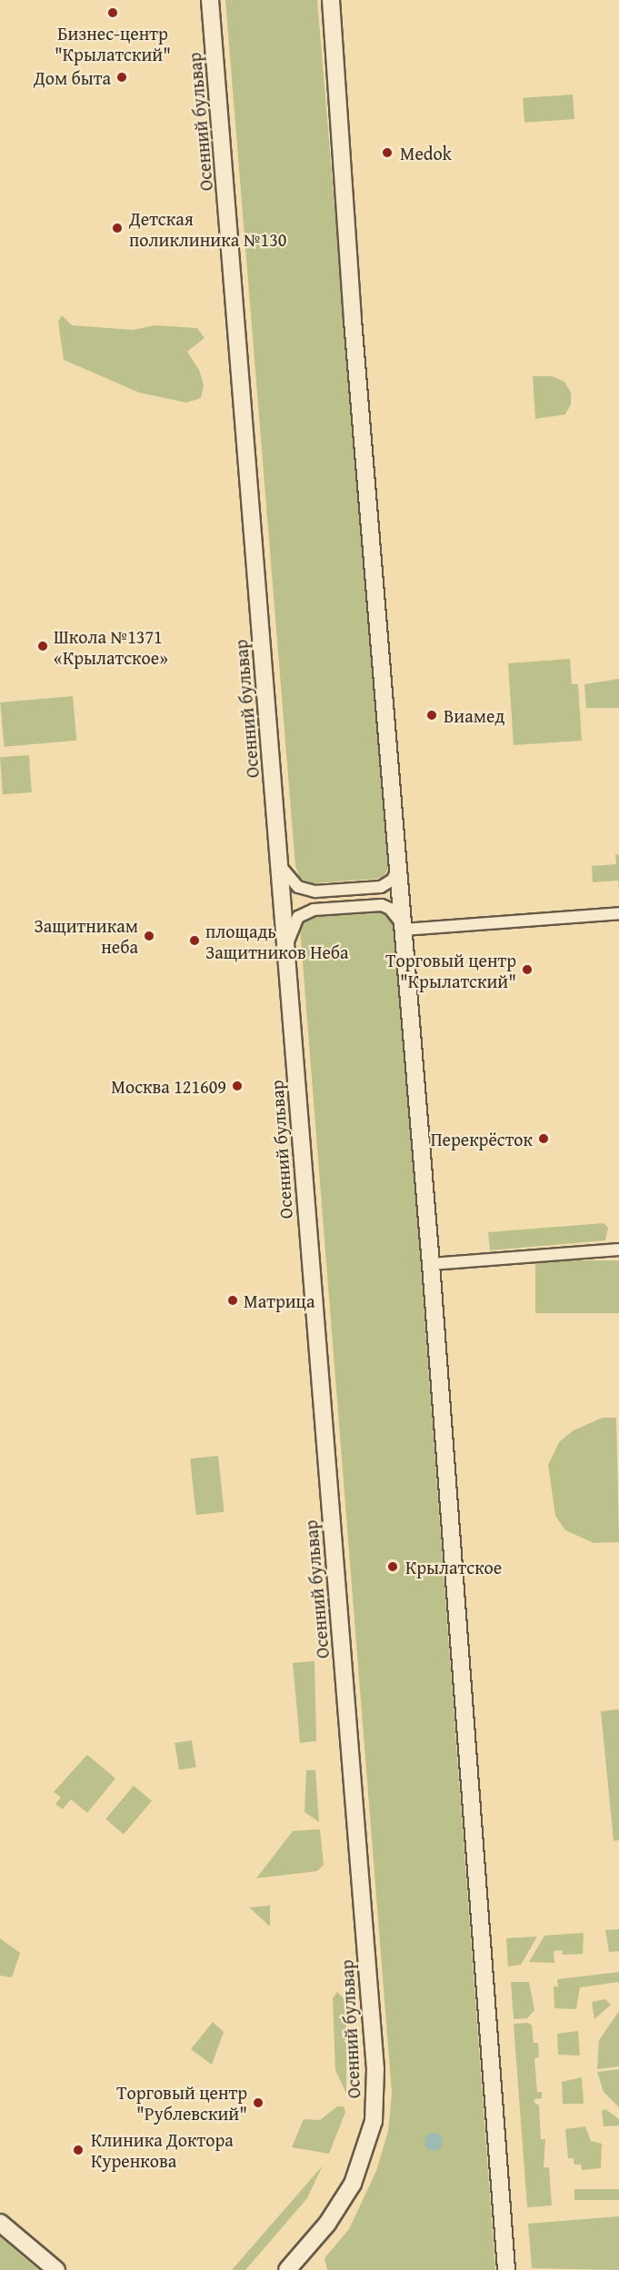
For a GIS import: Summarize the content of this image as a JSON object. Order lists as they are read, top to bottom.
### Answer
{
  "streets": {
    "street": ["Осенний бульвар"]
  },
  "places": [
    "Бизнес-центр \"Крылатский\"",
    "Дом быта",
    "Medok",
    "Детская поликлиника №130",
    "Школа №1371 «Крылатское»",
    "Виамед",
    "Защитникам неба",
    "площадь Защитников Неба",
    "Торговый центр \"Крылатский\"",
    "Москва 121609",
    "Перекрёсток",
    "Матрица",
    "Крылатское",
    "Торговый центр \"Рублевский\"",
    "Клиника Доктора Куренкова"
  ]
}
